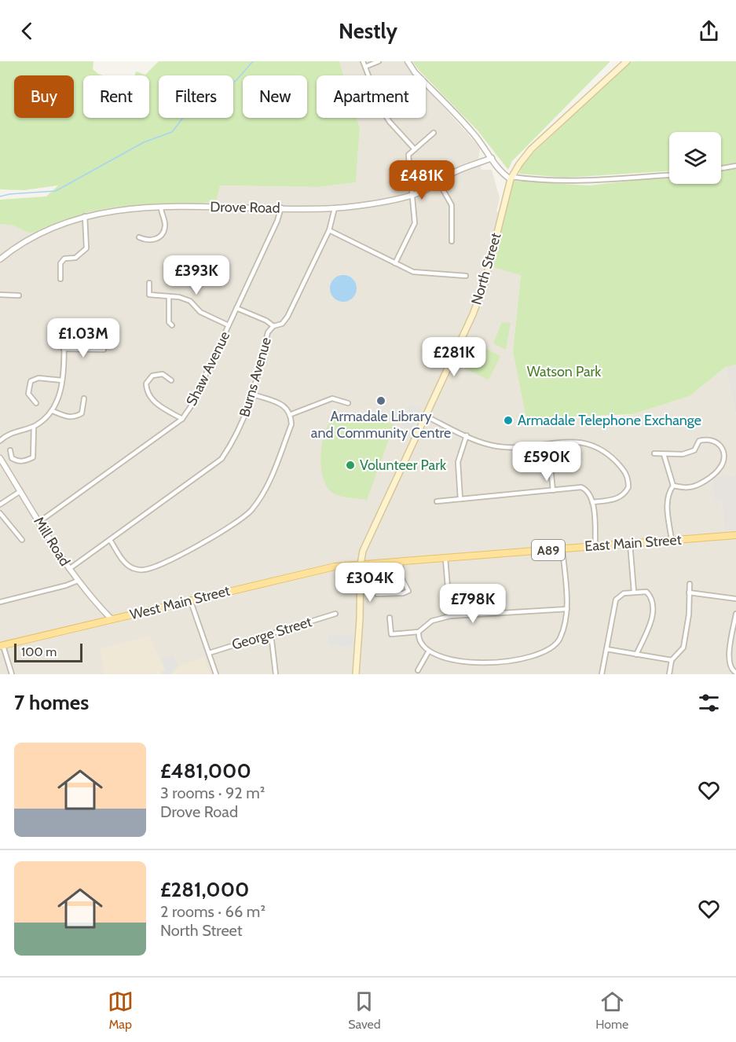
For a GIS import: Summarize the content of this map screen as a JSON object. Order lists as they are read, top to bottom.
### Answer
{
  "streets": {
    "main road": [
      "North Street",
      "East Main Street",
      "A89",
      "West Main Street"
    ],
    "street": [
      "Drove Road",
      "Shaw Avenue",
      "Burns Avenue",
      "Mill Road",
      "George Street"
    ]
  },
  "crossings": [
    ["Drove Road", "Shaw Avenue"],
    ["Drove Road", "Burns Avenue"],
    ["North Street", "East Main Street"],
    ["North Street", "West Main Street"],
    ["Shaw Avenue", "Mill Road"],
    ["Burns Avenue", "Mill Road"],
    ["Mill Road", "West Main Street"],
    ["East Main Street", "West Main Street"]
  ],
  "parks": ["Watson Park"],
  "places": ["Armadale Library and Community Centre", "Armadale Telephone Exchange", "Volunteer Park"],
  "scale_bar": "100 m",
  "page": {
    "header": "Nestly",
    "chip": [
      "Buy",
      "Rent",
      "Filters",
      "New",
      "Apartment"
    ],
    "price": [
      "£481K",
      "£393K",
      "£1.03M",
      "£281K",
      "£590K",
      "£304K",
      "£798K"
    ],
    "scale": "100 m",
    "heading": "7 homes",
    "list": [
      {
        "name": "£481,000",
        "note": "3 rooms · 92 m² · Drove Road"
      },
      {
        "name": "£281,000",
        "note": "2 rooms · 66 m² · North Street"
      }
    ],
    "tabs": ["Map", "Saved", "Home"]
  }
}
